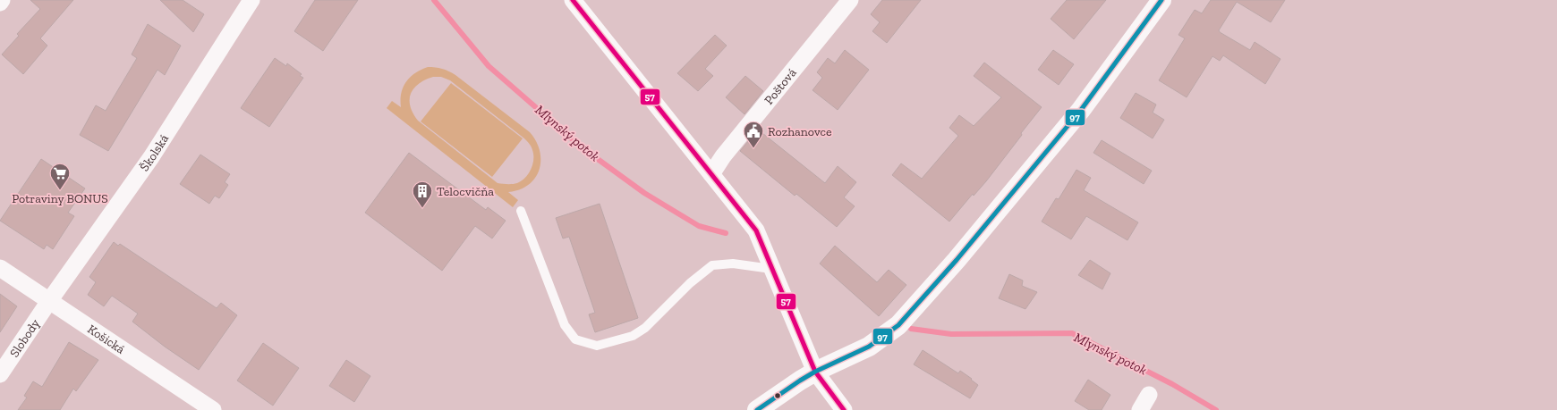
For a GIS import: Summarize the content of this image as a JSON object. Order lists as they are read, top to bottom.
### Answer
{
  "streets": {
    "street": [
      "Poštová",
      "Školská",
      "Slobody",
      "Košická"
    ]
  },
  "crossings": [
    ["Školská", "Slobody"],
    ["Školská", "Košická"],
    ["Slobody", "Košická"]
  ],
  "water": ["Mlynský potok"],
  "places": {
    "public building": ["Rozhanovce"],
    "supermarket": ["Potraviny BONUS"],
    "building": ["Telocvičňa"]
  },
  "lines": ["transit line 57", "transit line 97"]
}
